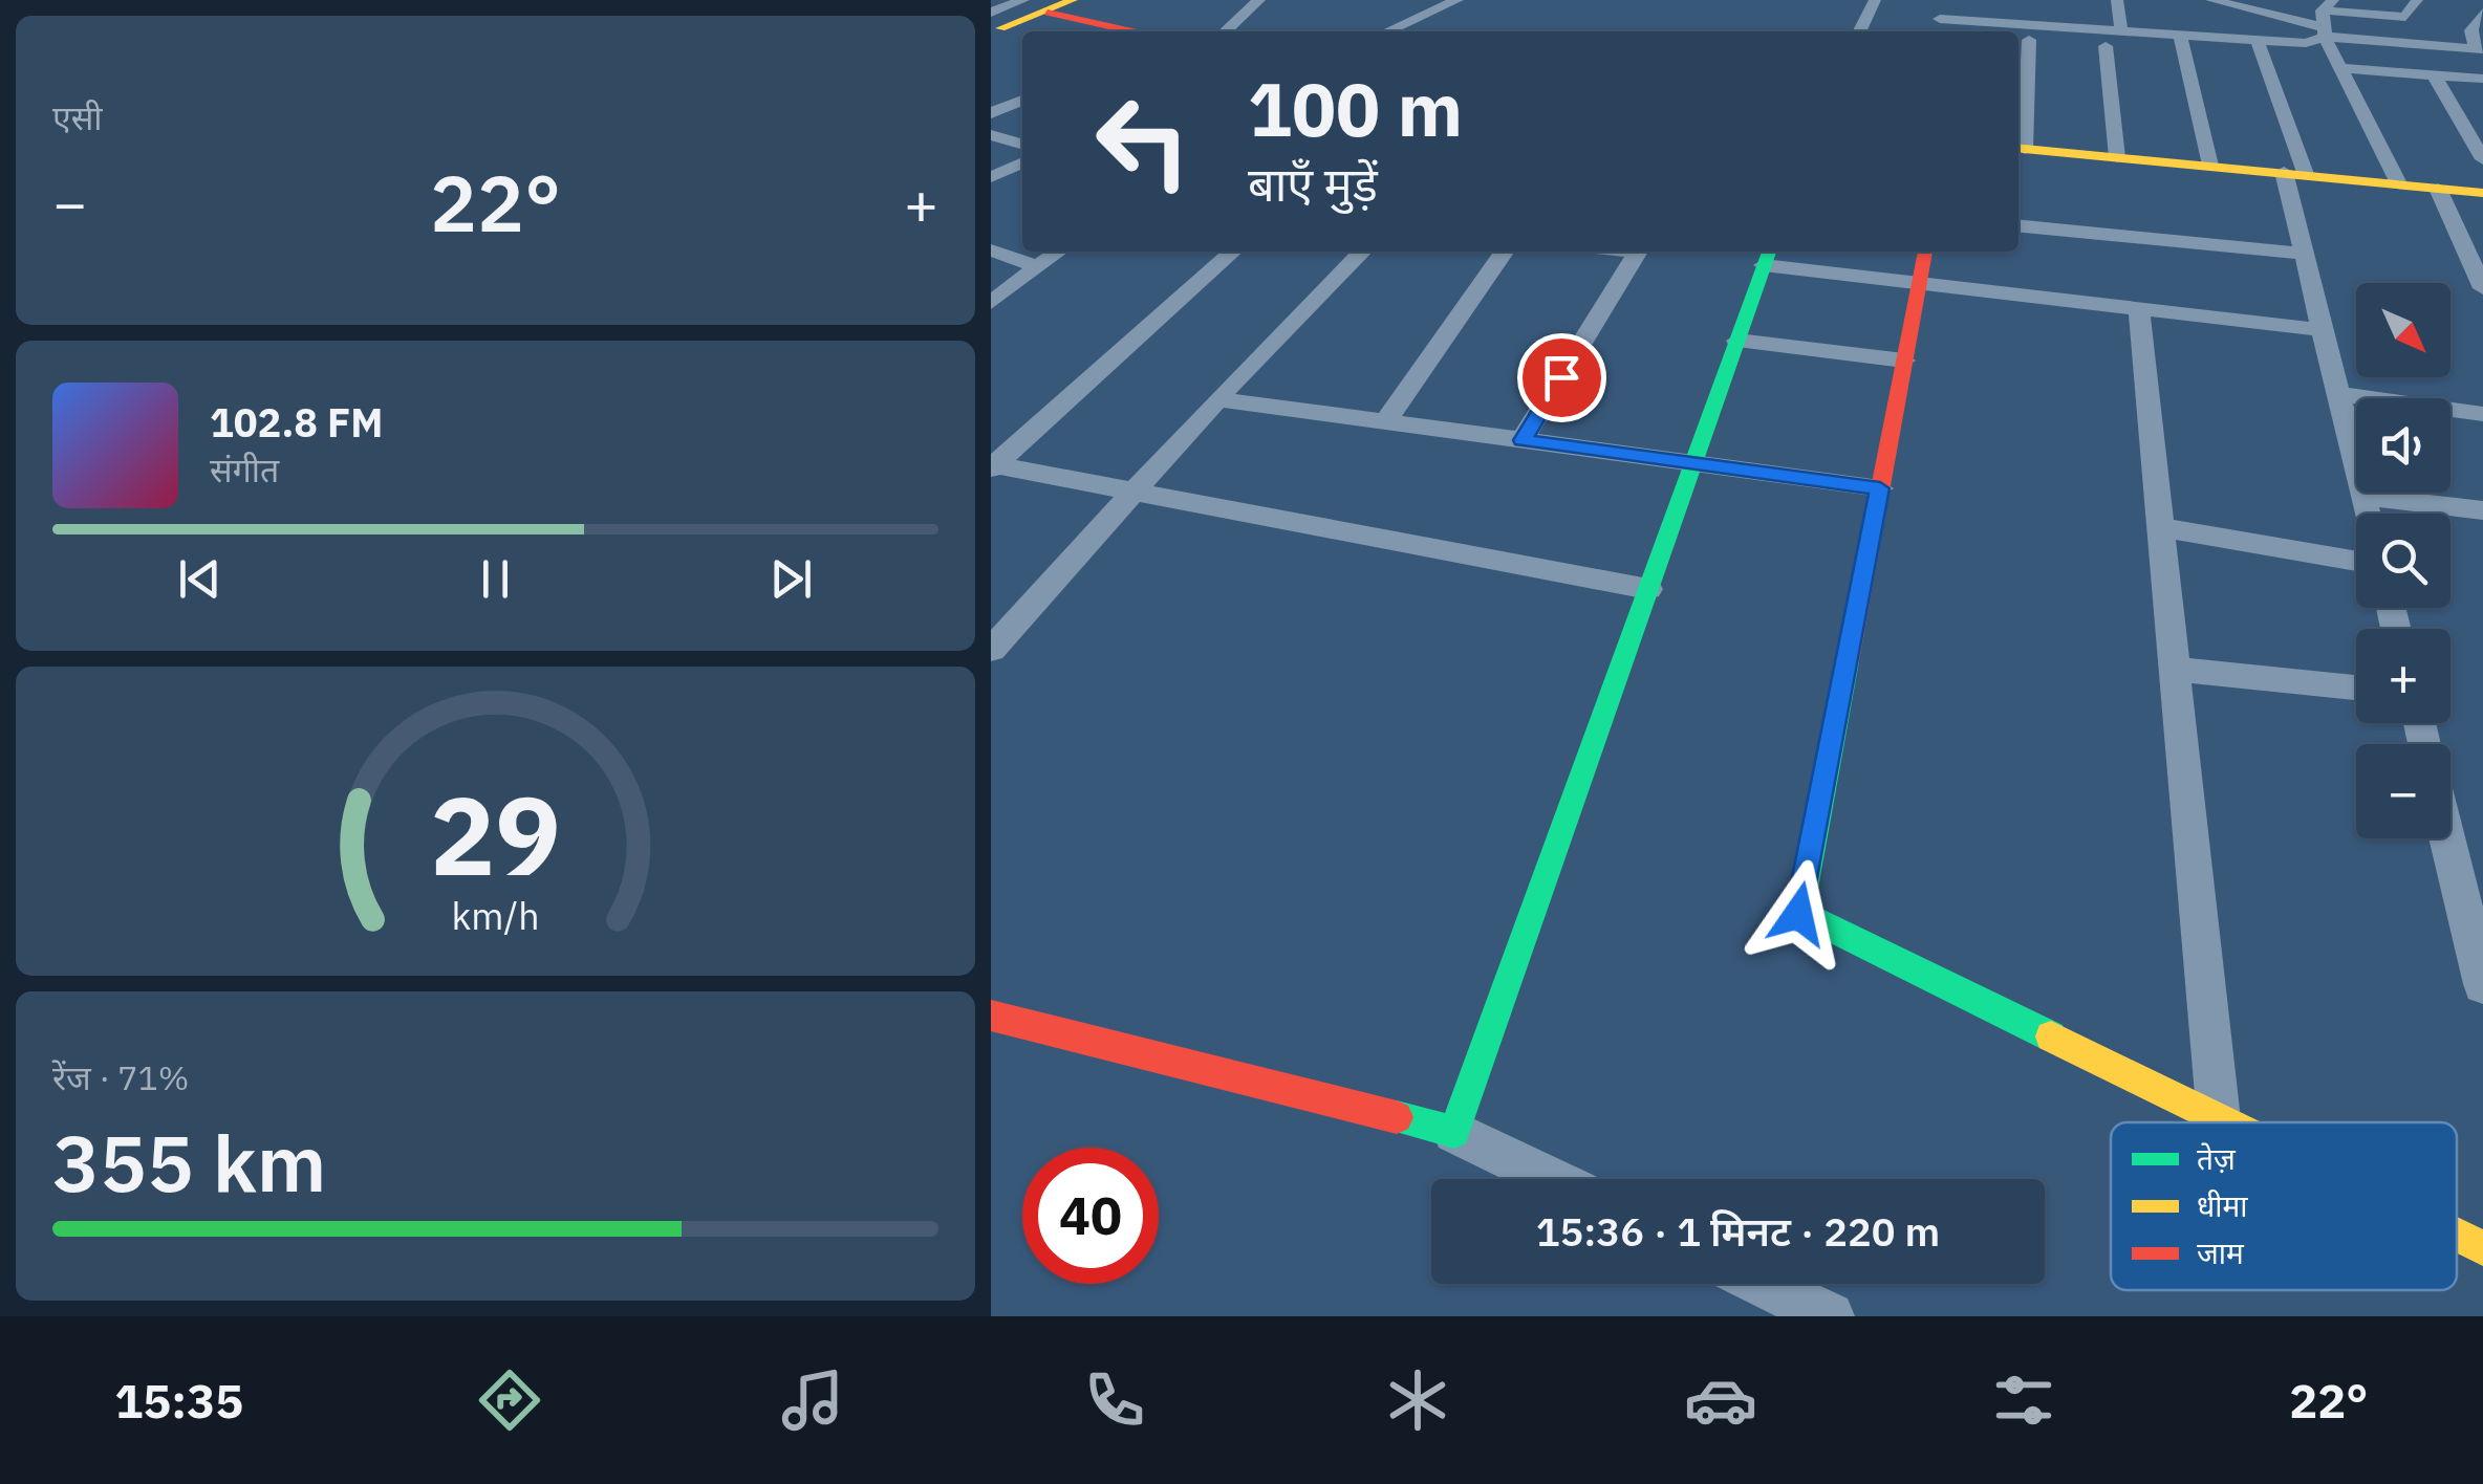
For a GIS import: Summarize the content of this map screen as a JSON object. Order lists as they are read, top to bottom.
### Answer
{
  "legend": ["तेज़", "धीमा", "जाम"],
  "north": "bottom right",
  "page": {
    "tile": [
      "एसी",
      ["रेंज · 71%", "355 km"]
    ],
    "turn": ["100 m", "बाएँ मुड़ें"],
    "heat": ["−", "22°", "+"],
    "map_buttons": ["+", "−"],
    "song": ["102.8 FM", "संगीत"],
    "limit": "40",
    "trip": "15:36 · 1 मिनट · 220 m",
    "tabs": ["15:35", "22°"],
    "gauge": ["29", "km/h"]
  }
}
